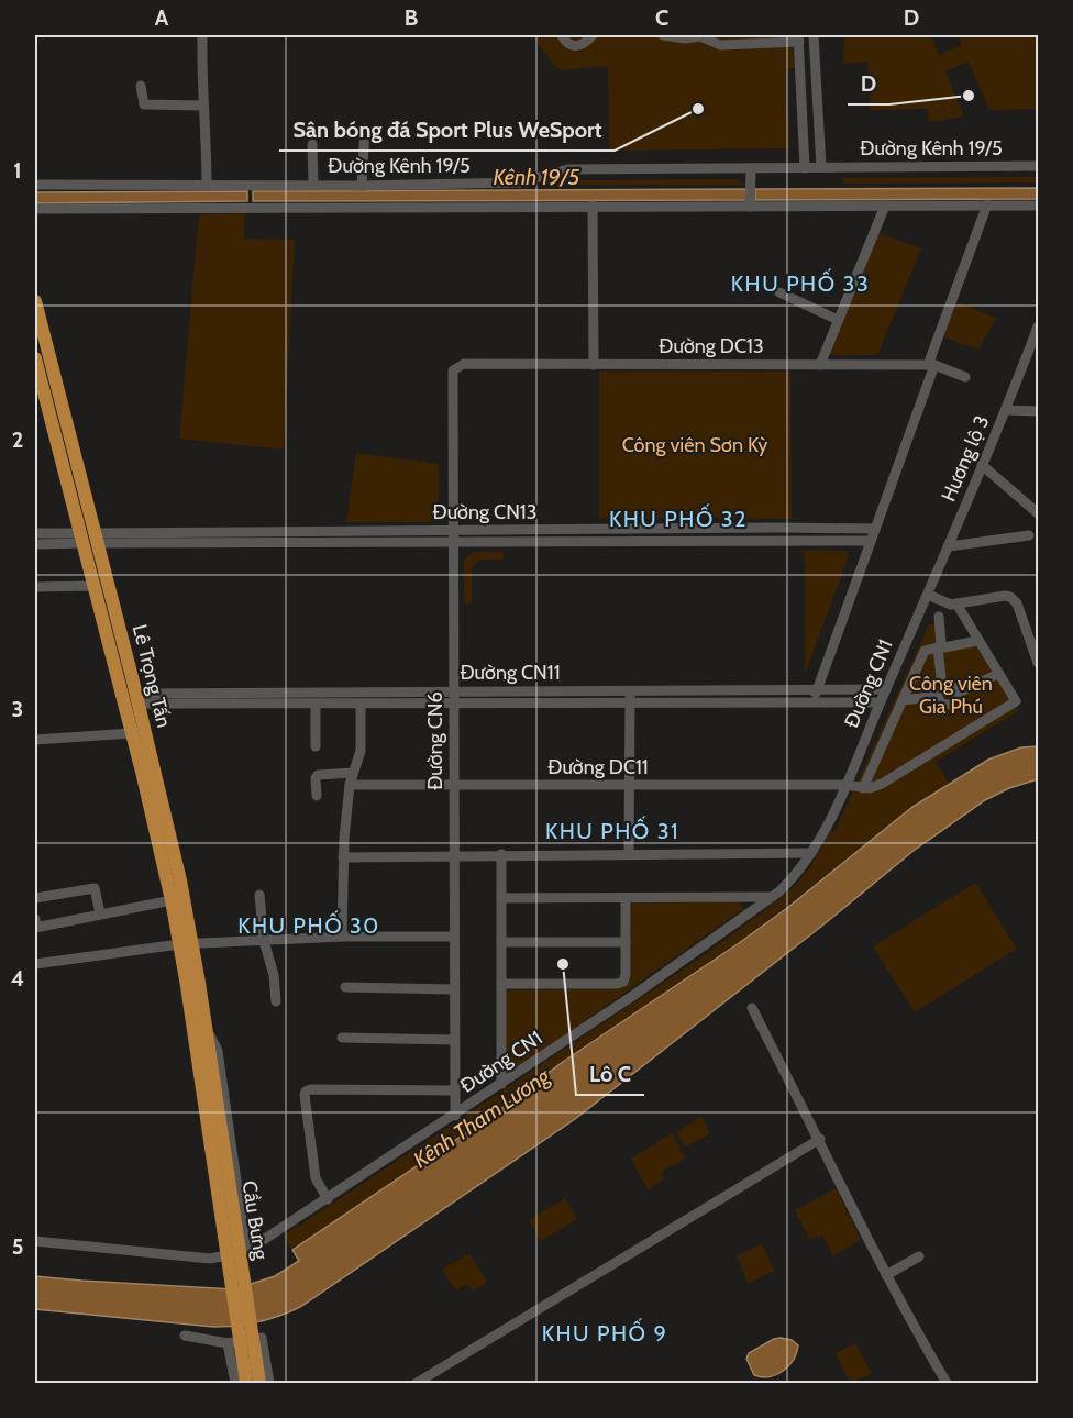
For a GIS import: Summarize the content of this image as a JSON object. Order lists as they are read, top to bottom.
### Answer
{
  "streets": {
    "main road": ["Lê Trọng Tấn", "Cầu Bưng"],
    "street": [
      "Đường Kênh 19/5",
      "Đường DC13",
      "Hương lộ 3",
      "Đường CN13",
      "Đường CN11",
      "Đường CN1",
      "Đường CN6",
      "Đường DC11"
    ]
  },
  "crossings": [
    ["Đường DC13", "Đường CN6"],
    ["Hương lộ 3", "Đường CN1"],
    ["Đường CN13", "Lê Trọng Tấn"],
    ["Đường CN13", "Đường CN6"],
    ["Đường CN11", "Lê Trọng Tấn"],
    ["Đường CN11", "Đường CN1"],
    ["Đường CN11", "Đường CN6"],
    ["Lê Trọng Tấn", "Cầu Bưng"],
    ["Đường CN1", "Đường CN6"],
    ["Đường CN1", "Đường DC11"],
    ["Đường CN6", "Đường DC11"]
  ],
  "districts": [
    "KHU PHỐ 33",
    "KHU PHỐ 32",
    "KHU PHỐ 31",
    "KHU PHỐ 30",
    "KHU PHỐ 9"
  ],
  "water": ["Kênh 19/5", "Kênh Tham Lương"],
  "parks": ["Công viên Sơn Kỳ", "Công viên Gia Phú"],
  "places": ["D", "Sân bóng đá Sport Plus WeSport", "Lô C"],
  "grid": {
    "columns": [
      "A",
      "B",
      "C",
      "D"
    ],
    "rows": [
      "1",
      "2",
      "3",
      "4",
      "5"
    ]
  }
}
